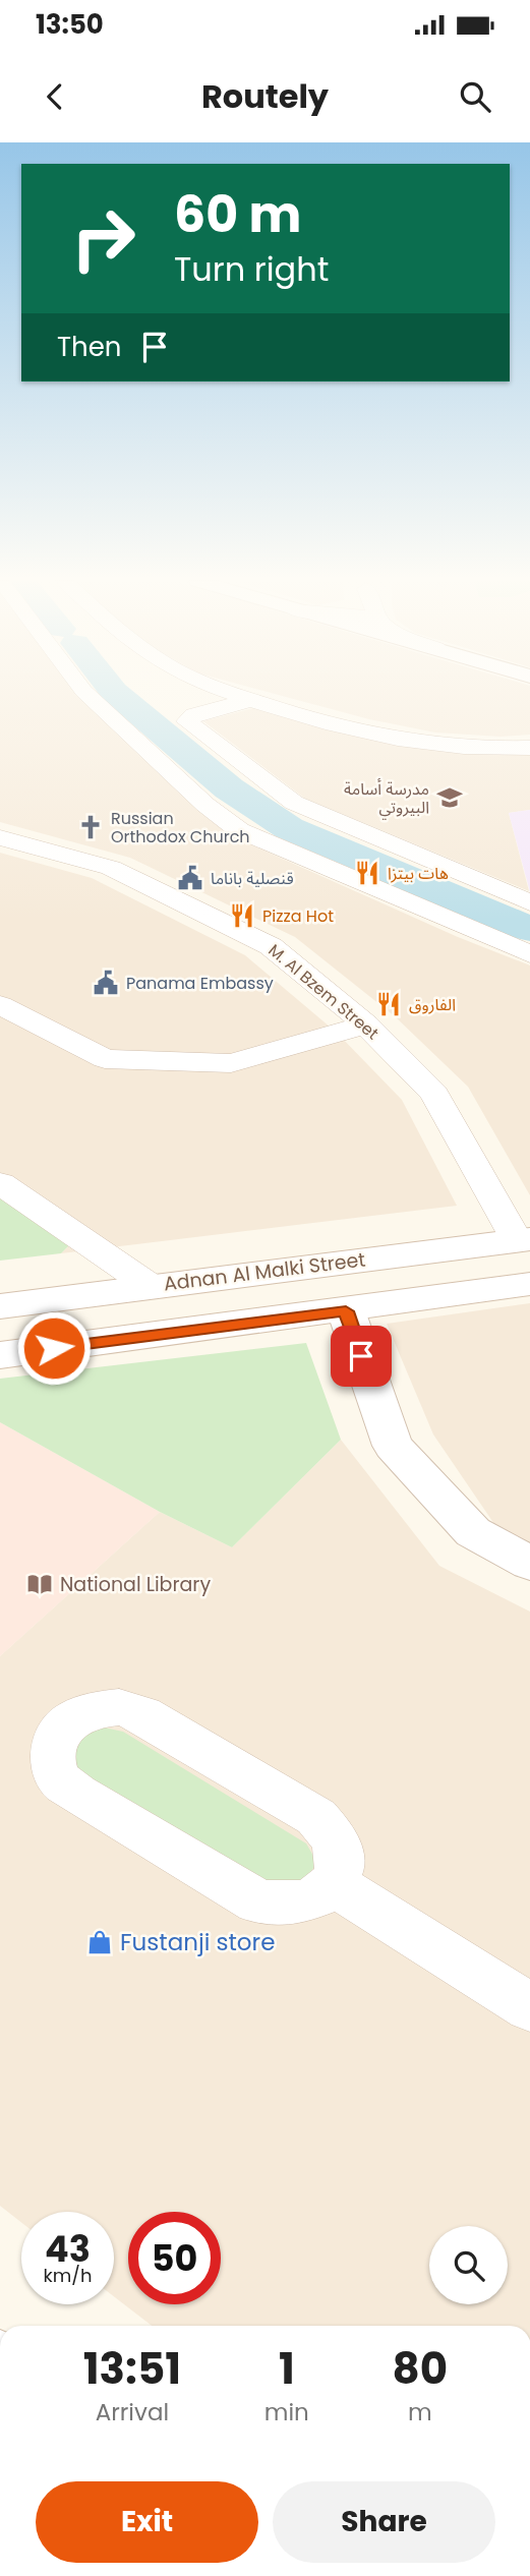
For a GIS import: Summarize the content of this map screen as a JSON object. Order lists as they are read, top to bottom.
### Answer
{
  "streets": {
    "main road": ["Adnan Al Malki Street"],
    "street": ["M. Al Bzem Street"]
  },
  "crossings": [
    ["M. Al Bzem Street", "Adnan Al Malki Street"]
  ],
  "places": {
    "school or university": ["مدرسة أسامة البيروتي"],
    "church": ["Russian Orthodox Church"],
    "restaurant": ["هات بیتزا", "Pizza Hot", "الفاروق"],
    "public building": ["قنصلية باناما", "Panama Embassy"],
    "library": ["National Library"],
    "shop": ["Fustanji store"]
  },
  "page": {
    "status": "13:50",
    "header": "Routely",
    "turn": ["60 m", "Turn right"],
    "then": "Then",
    "speed": "43 km/h",
    "limit": "50",
    "eta": [
      "13:51",
      "Arrival",
      "1",
      "min",
      "80",
      "m"
    ],
    "buttons": ["Exit", "Share"]
  }
}
